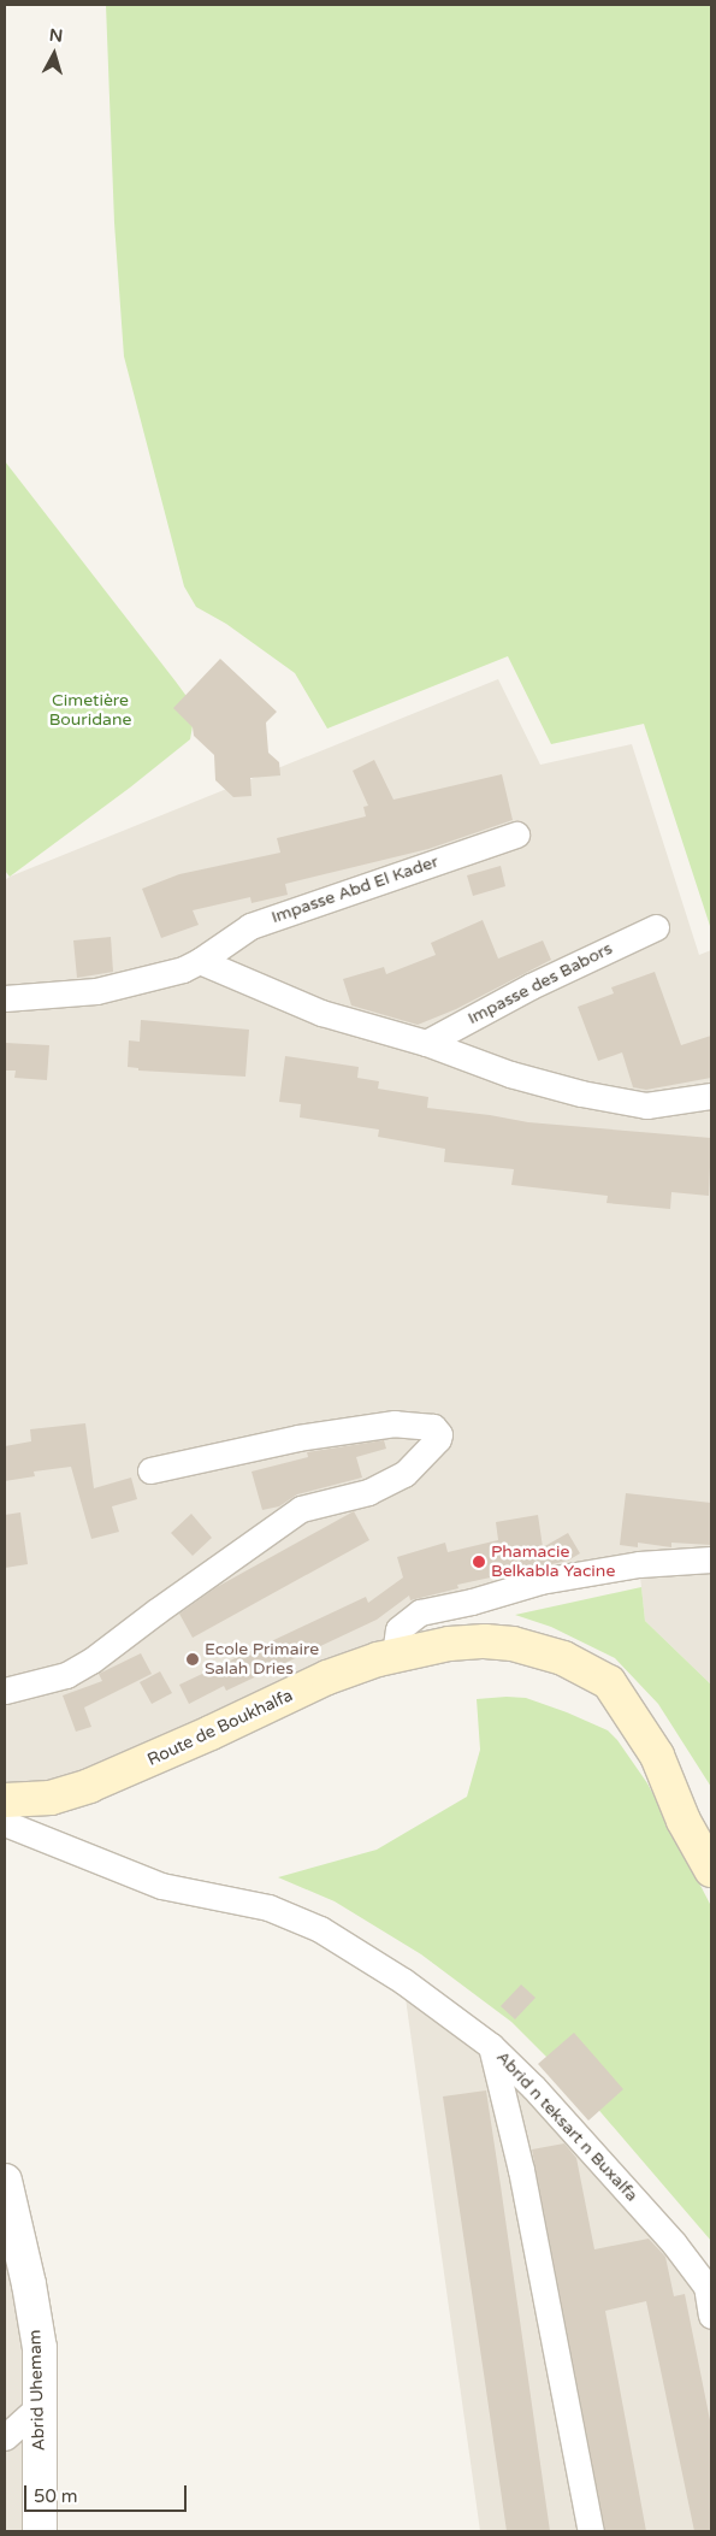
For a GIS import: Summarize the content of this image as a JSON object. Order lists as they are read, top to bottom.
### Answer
{
  "streets": {
    "main road": ["Route de Boukhalfa"],
    "street": [
      "Impasse Abd El Kader",
      "Impasse des Babors",
      "Abrid n teksart n Buxalfa",
      "Abrid Uhemam"
    ]
  },
  "parks": ["Cimetière Bouridane"],
  "places": ["Phamacie Belkabla Yacine", "Ecole Primaire Salah Dries"],
  "scale_bar": "50 m",
  "north": "top"
}
